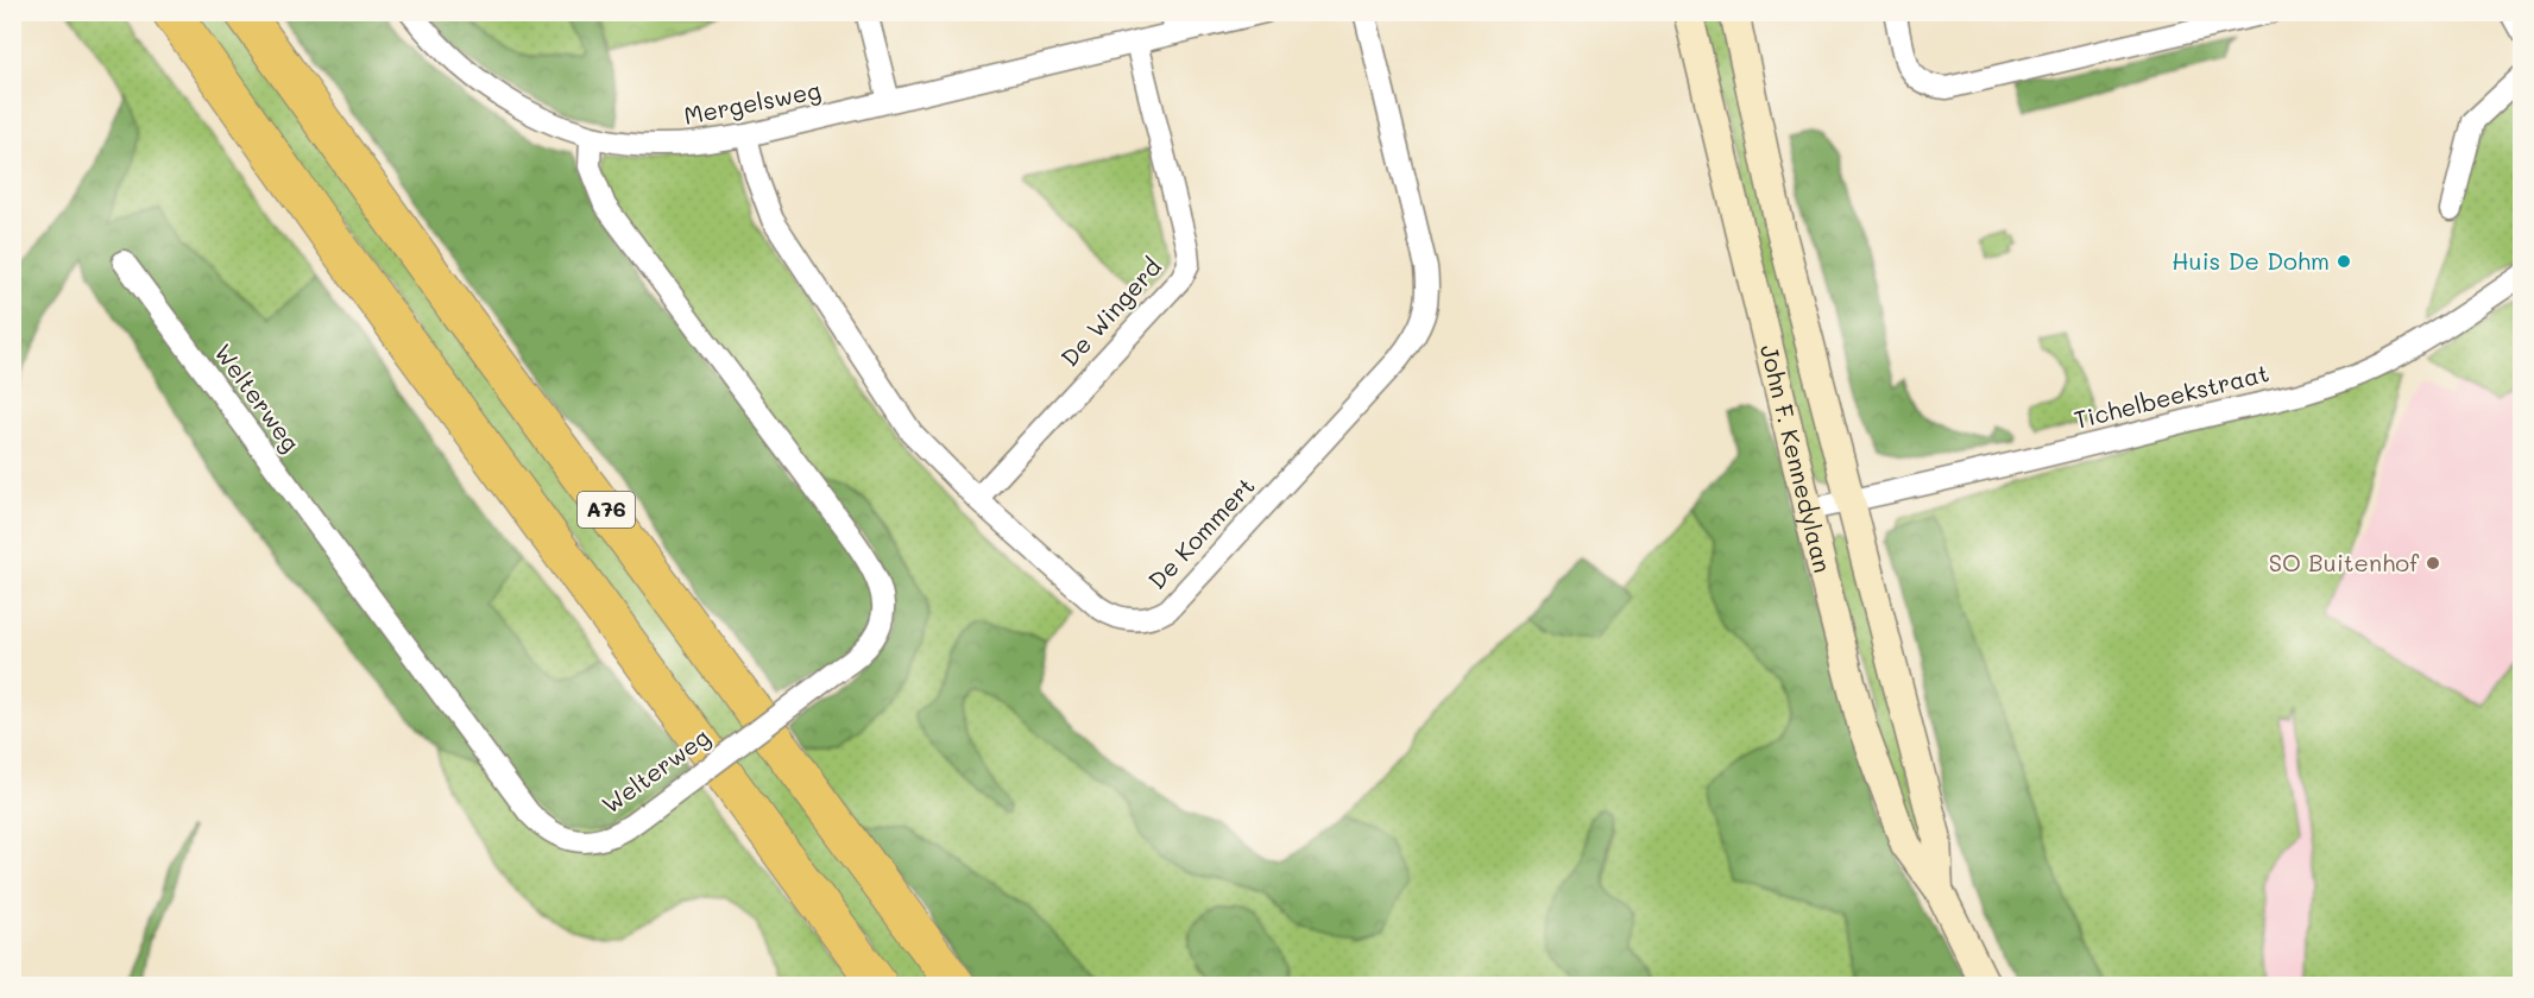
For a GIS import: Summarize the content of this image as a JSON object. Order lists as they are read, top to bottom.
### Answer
{
  "streets": {
    "highway": ["A76"],
    "street": [
      "Mergelsweg",
      "De Wingerd",
      "Tichelbeekstraat",
      "Welterweg",
      "John F. Kennedylaan",
      "De Kommert"
    ]
  },
  "crossings": [
    ["Mergelsweg", "De Wingerd"],
    ["Mergelsweg", "Welterweg"],
    ["Mergelsweg", "De Kommert"],
    ["De Wingerd", "De Kommert"],
    ["Tichelbeekstraat", "John F. Kennedylaan"]
  ],
  "places": ["Huis De Dohm", "SO Buitenhof"]
}
